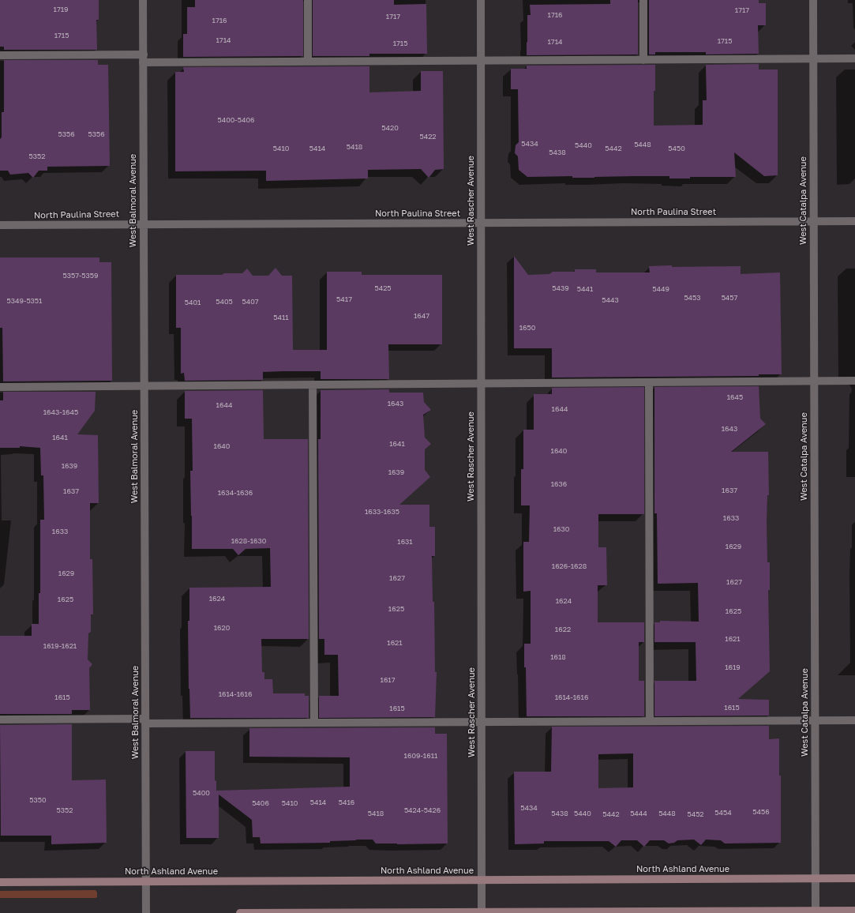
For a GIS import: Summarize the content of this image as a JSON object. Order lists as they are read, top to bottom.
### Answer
{
  "streets": {
    "main road": ["North Ashland Avenue"],
    "street": [
      "West Balmoral Avenue",
      "West Rascher Avenue",
      "West Catalpa Avenue",
      "North Paulina Street"
    ]
  },
  "crossings": [
    ["West Balmoral Avenue", "North Paulina Street"],
    ["West Balmoral Avenue", "North Ashland Avenue"],
    ["West Rascher Avenue", "North Paulina Street"],
    ["West Rascher Avenue", "North Ashland Avenue"],
    ["West Catalpa Avenue", "North Paulina Street"],
    ["West Catalpa Avenue", "North Ashland Avenue"]
  ],
  "house_numbers": [
    "1719",
    "1717",
    "1716",
    "1717",
    "1716",
    "1715",
    "1714",
    "1715",
    "1714",
    "1715",
    "5400-5406",
    "5420",
    "5356",
    "5356",
    "5422",
    "5434",
    "5448",
    "5440",
    "5418",
    "5410",
    "5414",
    "5442",
    "5450",
    "5438",
    "5352",
    "5357-5359",
    "5425",
    "5439",
    "5441",
    "5449",
    "5453",
    "5457",
    "5417",
    "5443",
    "5349-5351",
    "5405",
    "5407",
    "5401",
    "1647",
    "5411",
    "1650",
    "1645",
    "1643",
    "1644",
    "1644",
    "1643-1645",
    "1643",
    "1641",
    "1641",
    "1640",
    "1640",
    "1639",
    "1639",
    "1636",
    "1637",
    "1637",
    "1634-1636",
    "1633-1635",
    "1633",
    "1630",
    "1633",
    "1628-1630",
    "1631",
    "1629",
    "1626-1628",
    "1629",
    "1627",
    "1627",
    "1624",
    "1625",
    "1624",
    "1625",
    "1625",
    "1620",
    "1622",
    "1621",
    "1621",
    "1619-1621",
    "1618",
    "1619",
    "1617",
    "1614-1616",
    "1615",
    "1614-1616",
    "1615",
    "1615",
    "1609-1611",
    "5400",
    "5350",
    "5414",
    "5416",
    "5406",
    "5410",
    "5434",
    "5352",
    "5424-5426",
    "5456",
    "5454",
    "5418",
    "5438",
    "5440",
    "5444",
    "5448",
    "5442",
    "5452"
  ]
}
